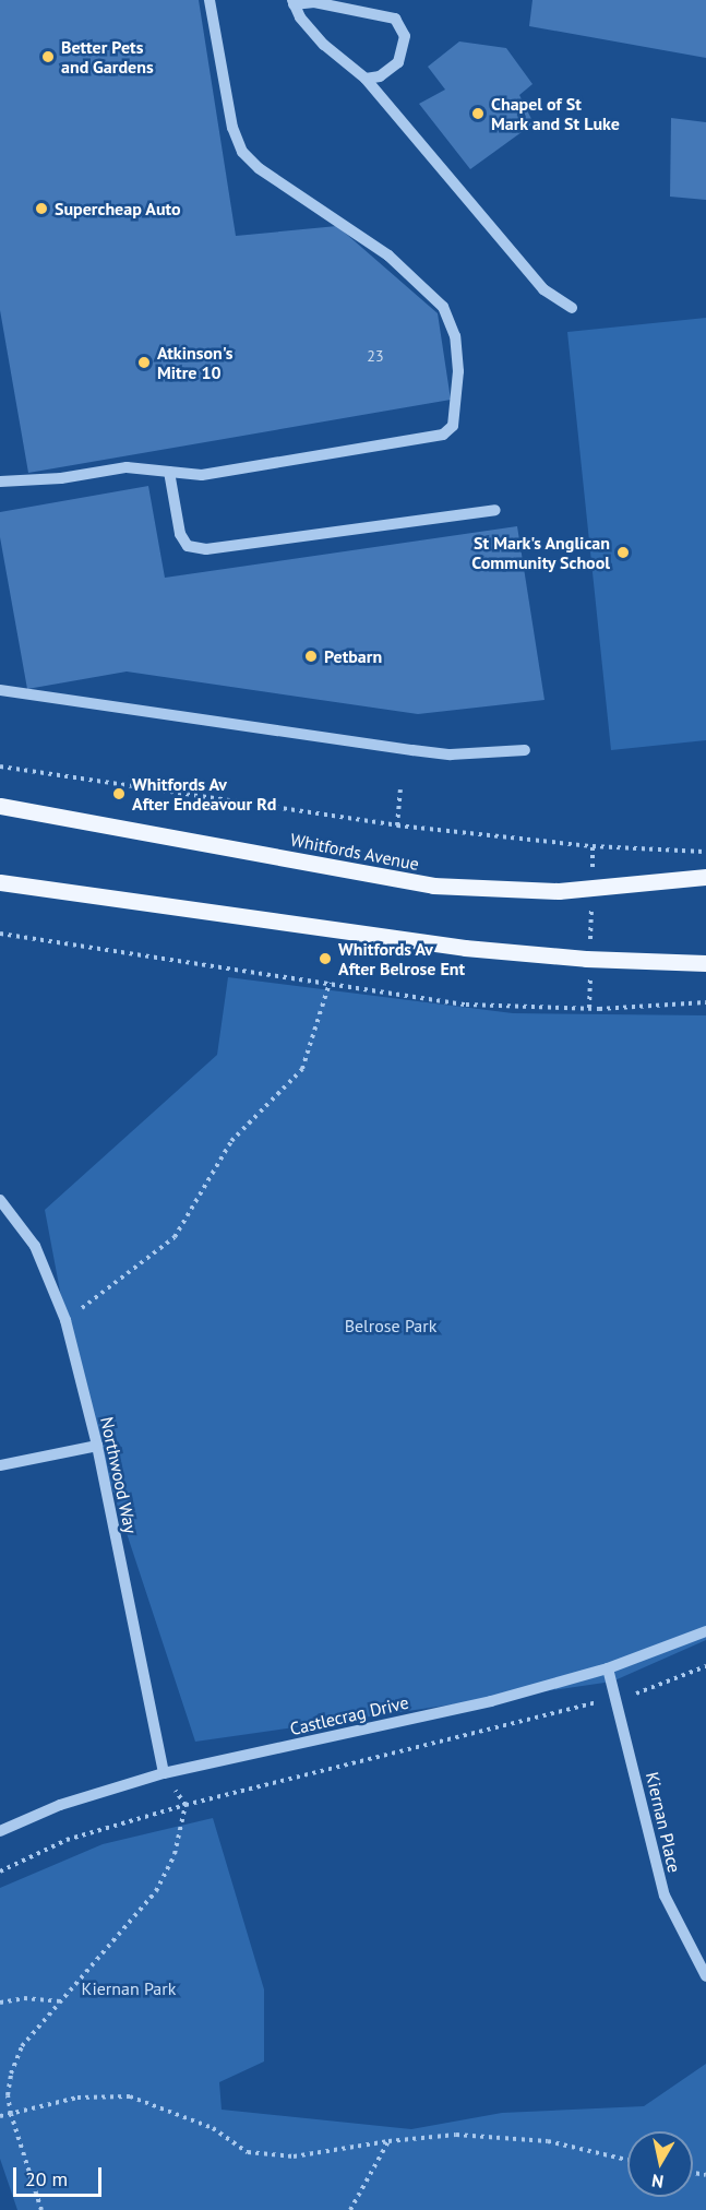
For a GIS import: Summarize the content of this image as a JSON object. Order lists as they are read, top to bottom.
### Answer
{
  "streets": {
    "main road": ["Whitfords Avenue"],
    "street": ["Northwood Way", "Castlecrag Drive", "Kiernan Place"]
  },
  "crossings": [
    ["Northwood Way", "Castlecrag Drive"],
    ["Castlecrag Drive", "Kiernan Place"]
  ],
  "parks": ["Belrose Park", "Kiernan Park"],
  "places": [
    "Better Pets and Gardens",
    "Chapel of St Mark and St Luke",
    "Supercheap Auto",
    "Atkinson's Mitre 10",
    "St Mark's Anglican Community School",
    "Petbarn",
    "Whitfords Av After Endeavour Rd",
    "Whitfords Av After Belrose Ent"
  ],
  "house_numbers": ["23"],
  "scale_bar": "20 m",
  "north": "bottom"
}
